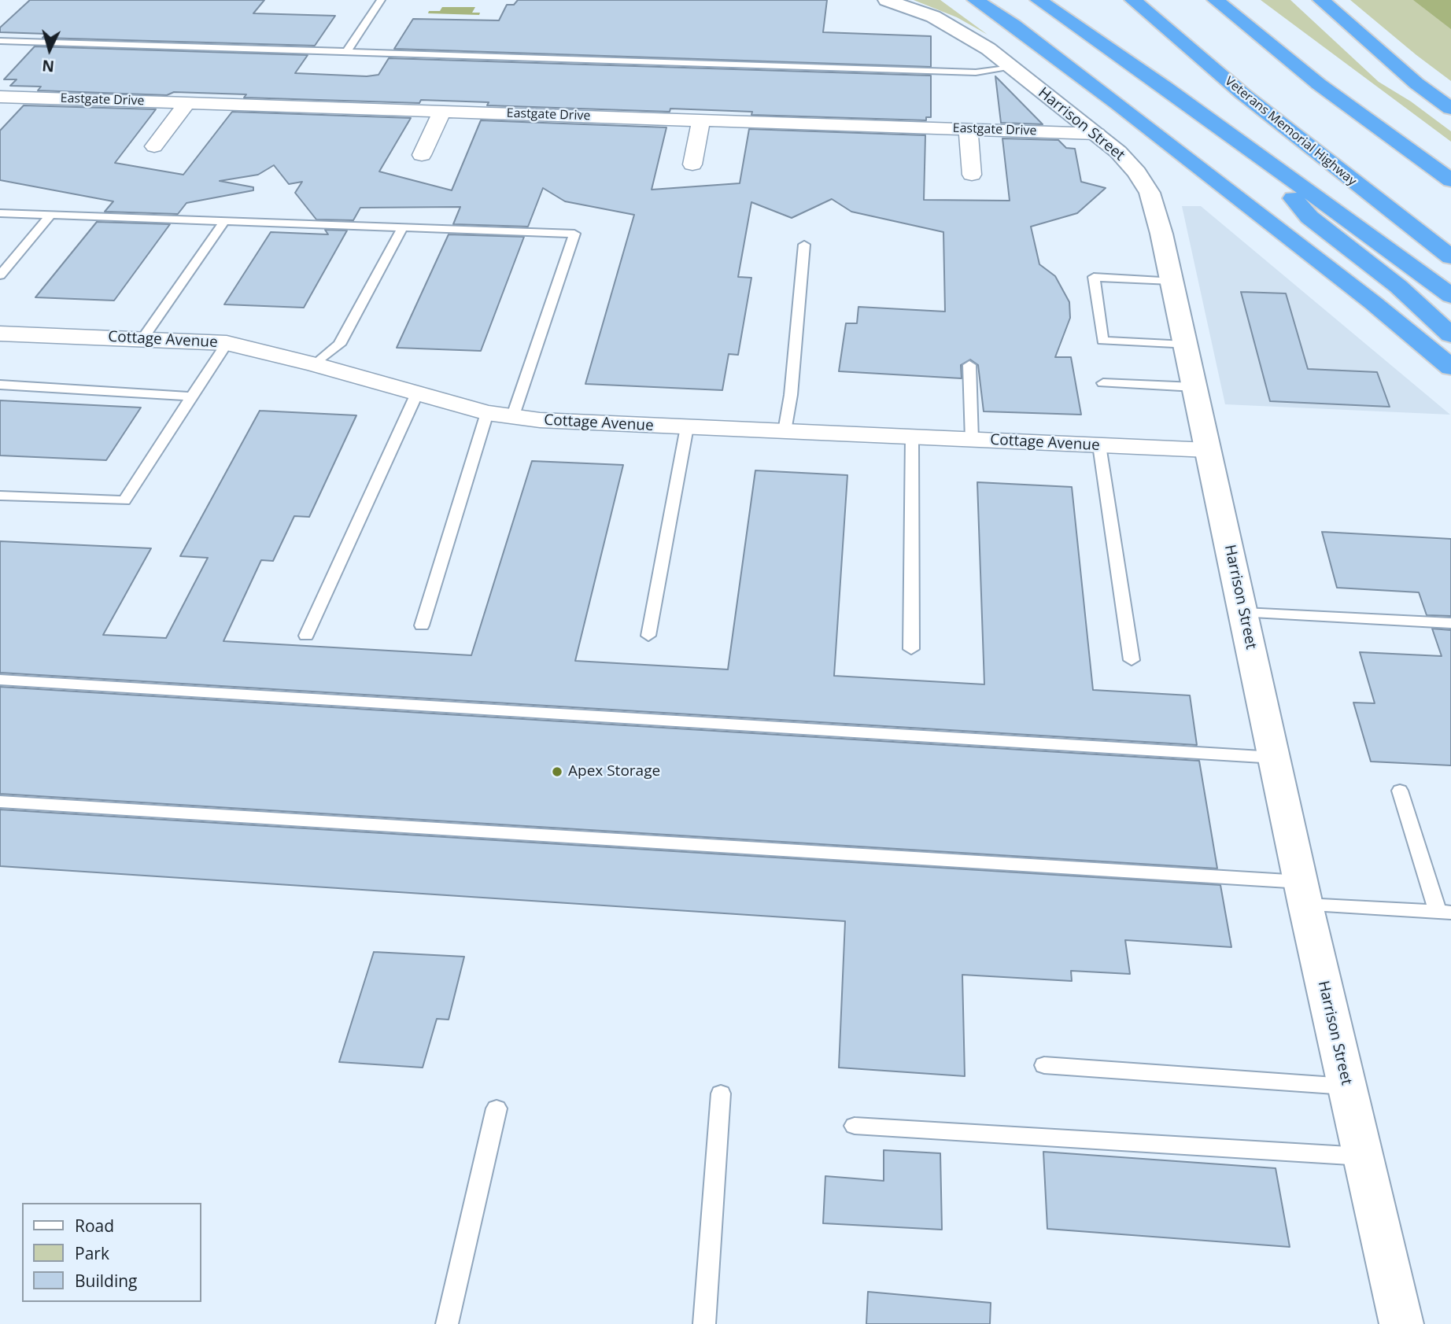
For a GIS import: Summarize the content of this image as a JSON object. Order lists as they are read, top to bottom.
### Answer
{
  "streets": {
    "highway": ["Veterans Memorial Highway"],
    "street": ["Eastgate Drive", "Harrison Street", "Cottage Avenue"]
  },
  "crossings": [
    ["Eastgate Drive", "Harrison Street"],
    ["Harrison Street", "Cottage Avenue"]
  ],
  "places": ["Apex Storage"],
  "legend": ["Road", "Park", "Building"],
  "north": "bottom"
}
